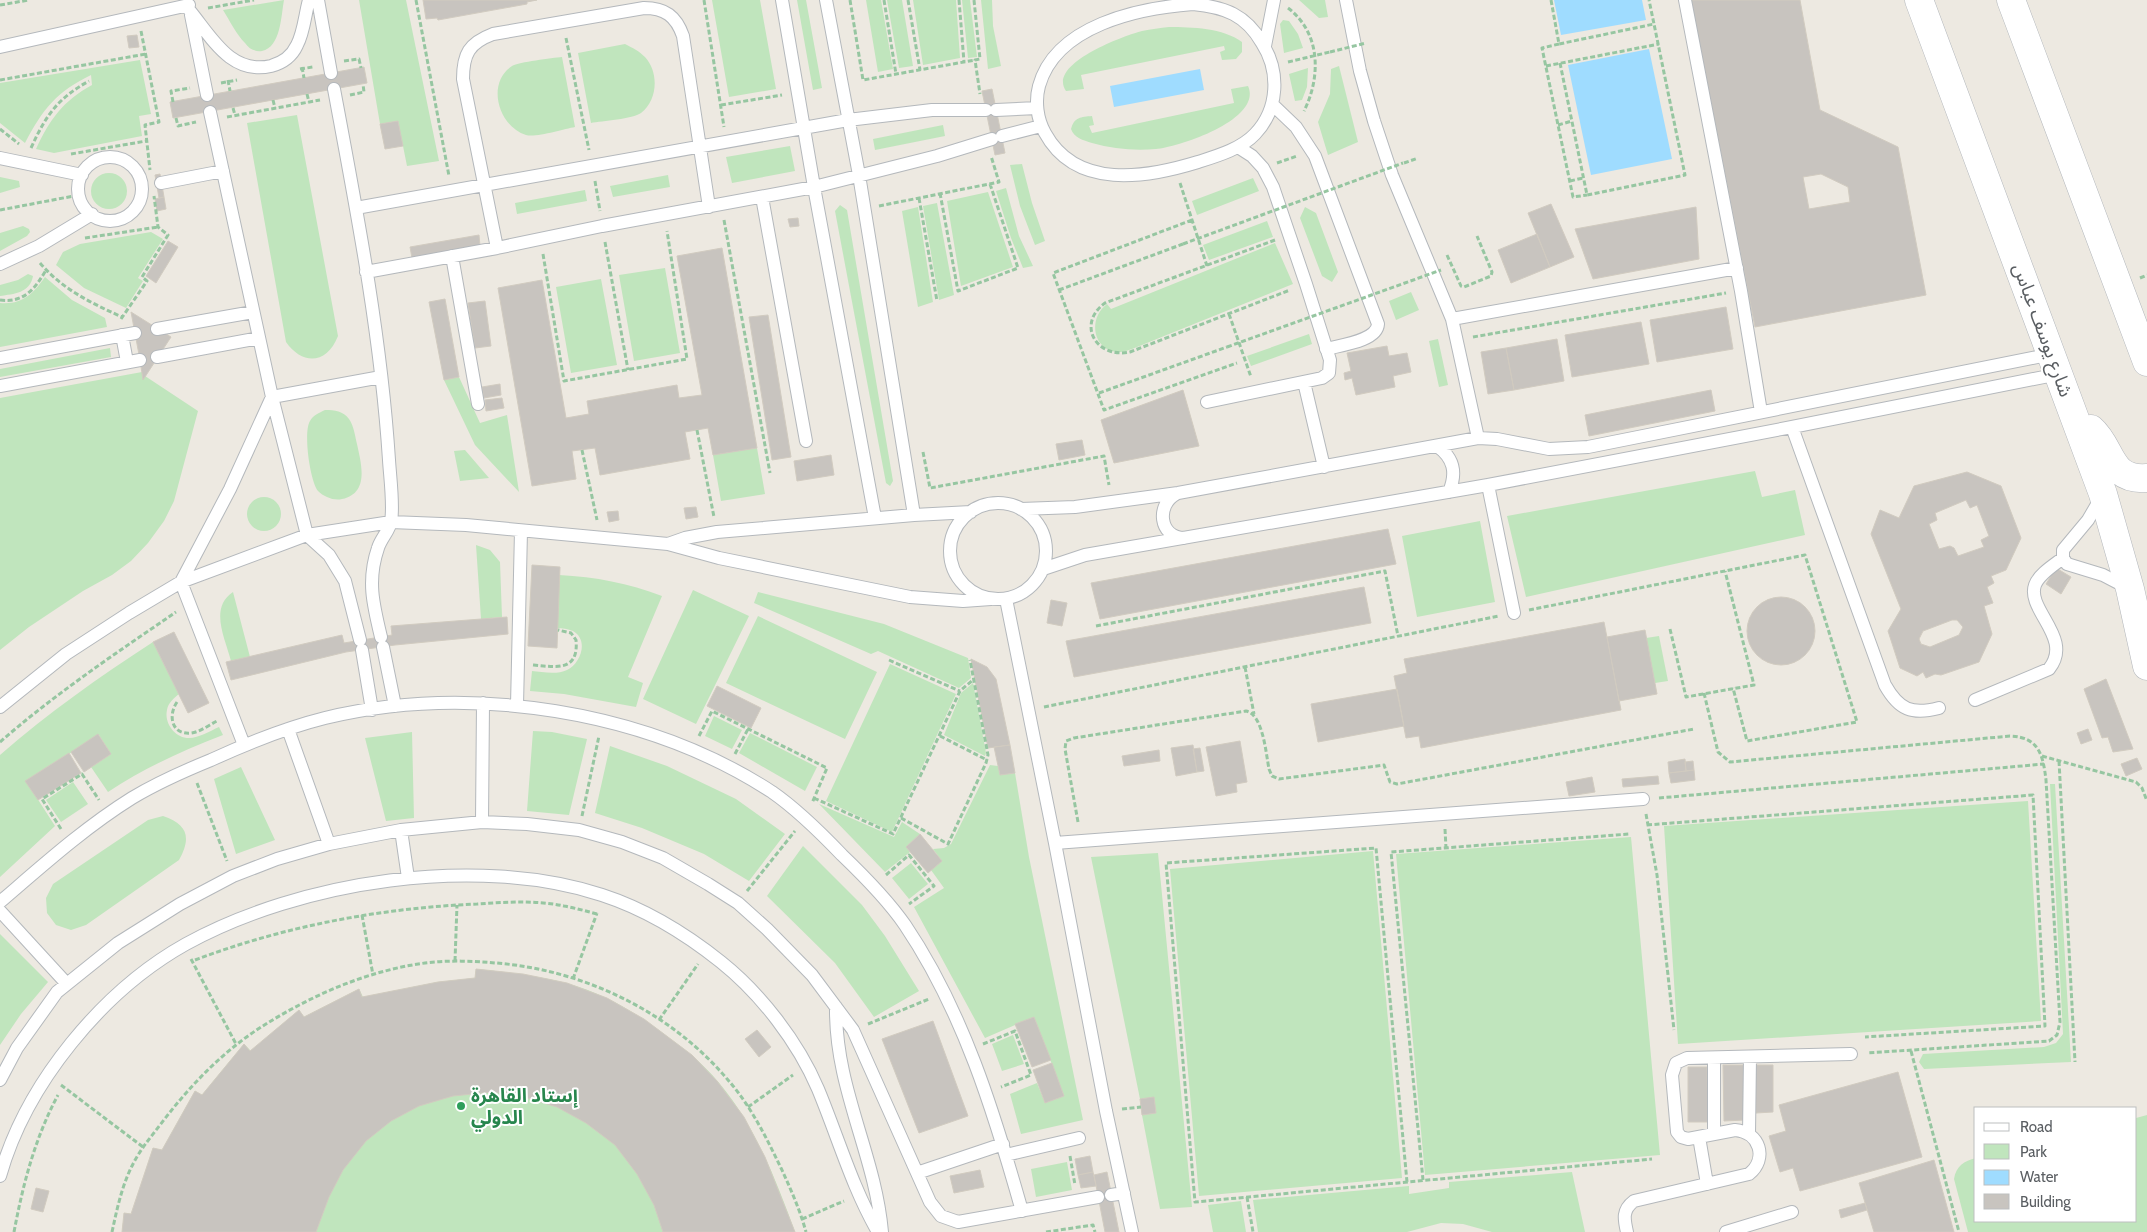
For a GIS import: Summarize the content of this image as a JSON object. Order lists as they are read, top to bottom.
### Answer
{
  "streets": {
    "main road": ["شارع يوسف عباس"]
  },
  "places": ["إستاد القاهرة الدولي"],
  "legend": [
    "Road",
    "Park",
    "Water",
    "Building"
  ]
}
